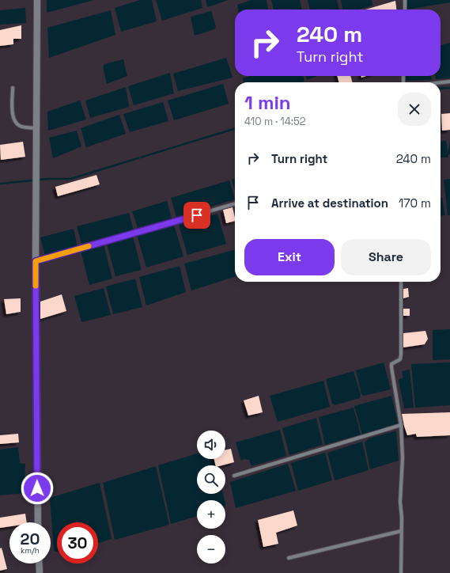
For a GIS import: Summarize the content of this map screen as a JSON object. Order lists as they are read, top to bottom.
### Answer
{
  "page": {
    "turn": ["240 m", "Turn right"],
    "heading": ["1 min", "410 m · 14:52"],
    "list": [
      {
        "name": "Turn right",
        "value": "240 m"
      },
      {
        "name": "Arrive at destination",
        "value": "170 m"
      }
    ],
    "buttons": ["Exit", "Share"],
    "map_buttons": ["+", "−"],
    "speed": "20 km/h",
    "limit": "30"
  }
}
